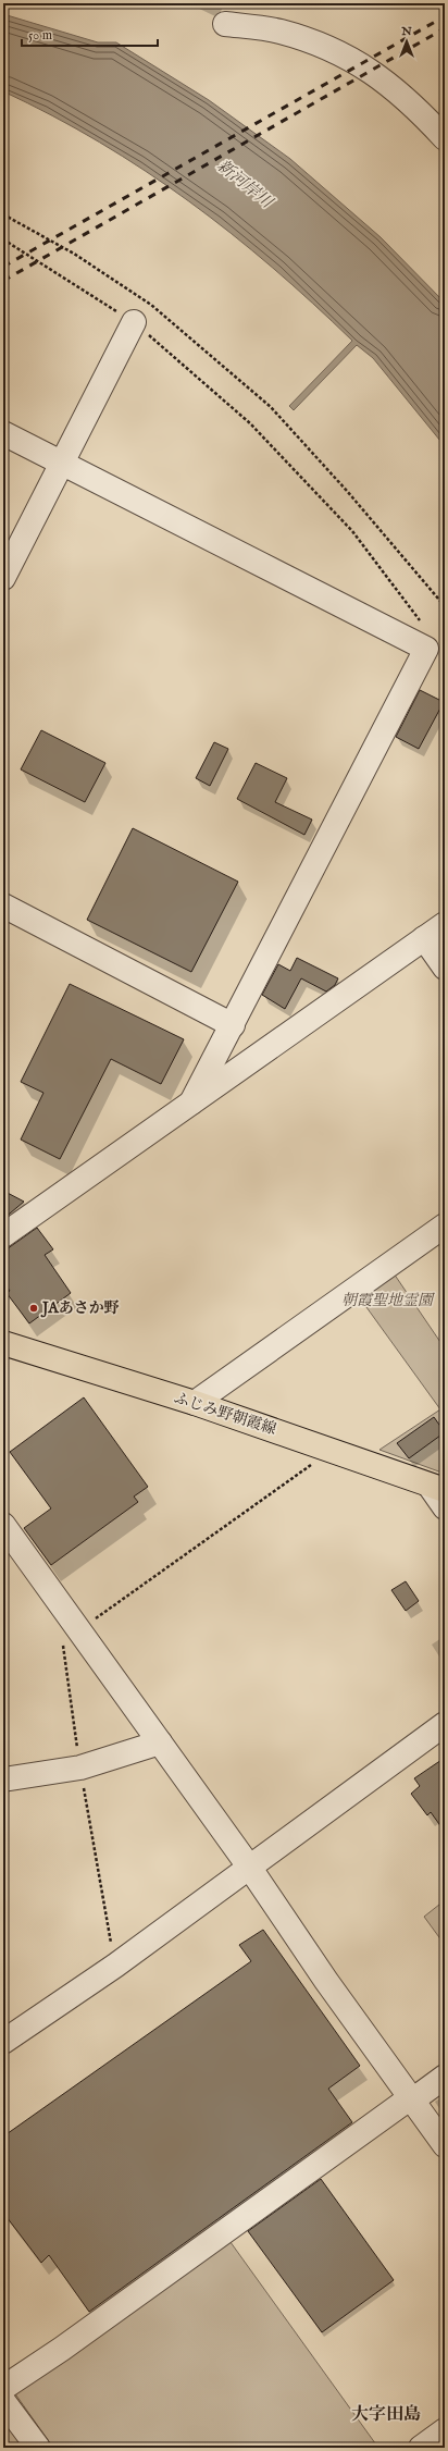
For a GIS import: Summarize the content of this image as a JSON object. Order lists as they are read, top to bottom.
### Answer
{
  "streets": {
    "main road": ["ふじみ野朝霞線"]
  },
  "districts": ["大字田島"],
  "water": ["新河岸川"],
  "parks": ["朝霞聖地霊園"],
  "places": ["JAあさか野"],
  "scale_bar": "50 m",
  "north": "top"
}
